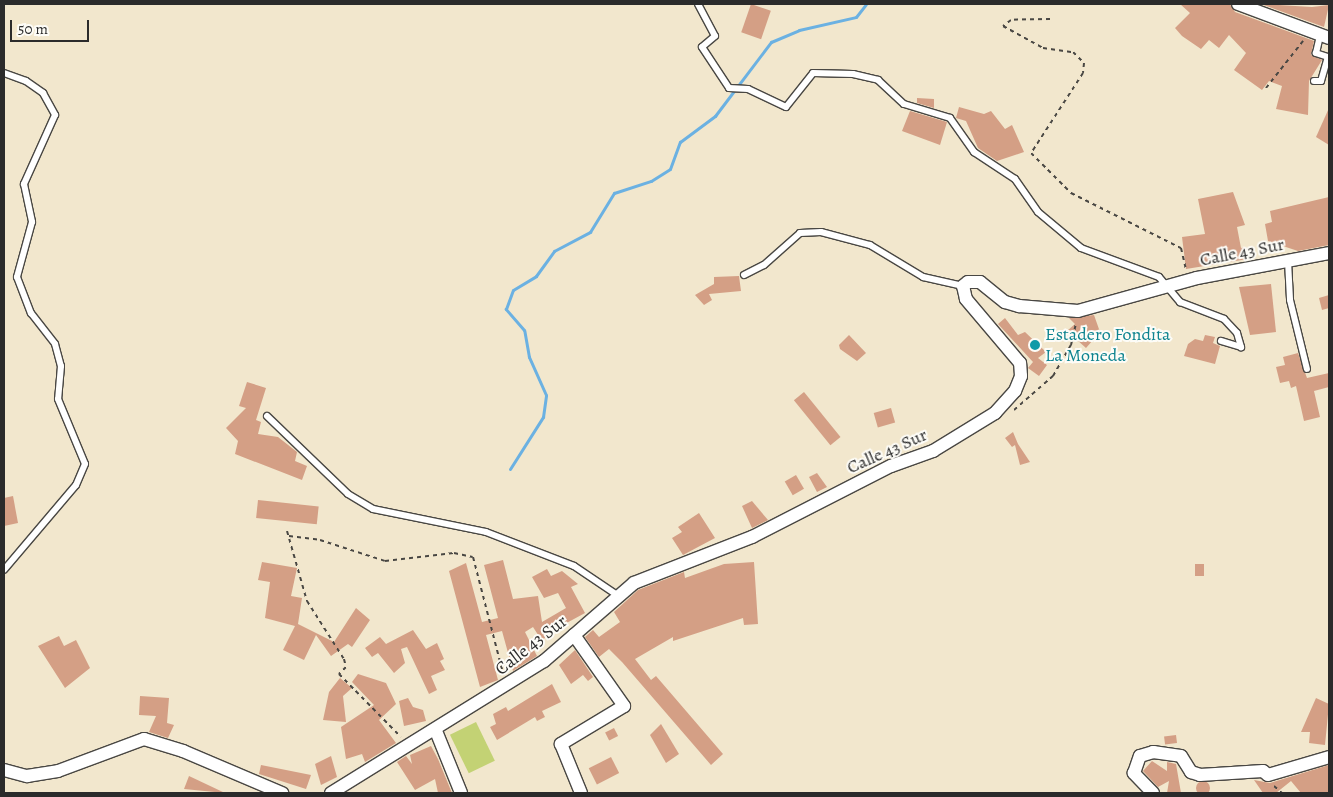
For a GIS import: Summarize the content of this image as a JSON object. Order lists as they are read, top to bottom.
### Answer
{
  "streets": {
    "street": ["Calle 43 Sur"]
  },
  "places": ["Estadero Fondita La Moneda"],
  "scale_bar": "50 m"
}
